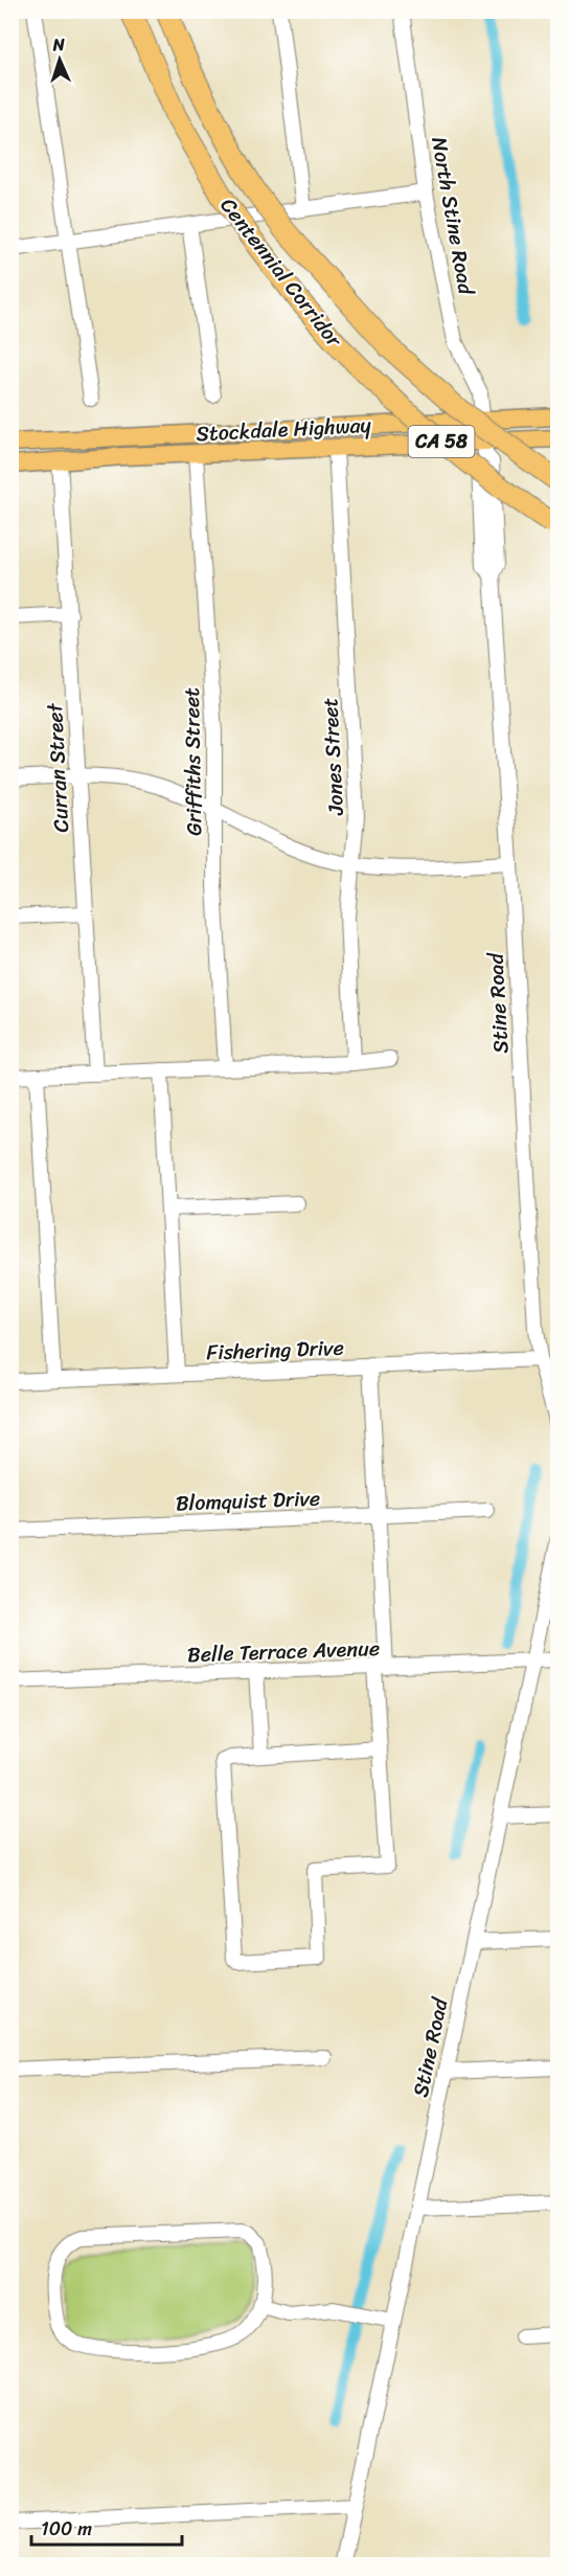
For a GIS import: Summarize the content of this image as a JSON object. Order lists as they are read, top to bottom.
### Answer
{
  "streets": {
    "highway": ["Centennial Corridor", "CA 58"],
    "main road": ["Stockdale Highway"],
    "street": [
      "North Stine Road",
      "Jones Street",
      "Griffiths Street",
      "Curran Street",
      "Stine Road",
      "Fishering Drive",
      "Blomquist Drive",
      "Belle Terrace Avenue"
    ]
  },
  "crossings": [
    ["North Stine Road", "Stockdale Highway"],
    ["North Stine Road", "Stine Road"],
    ["Stockdale Highway", "Jones Street"],
    ["Stockdale Highway", "Griffiths Street"],
    ["Stockdale Highway", "Curran Street"],
    ["Stockdale Highway", "Stine Road"],
    ["Stine Road", "Fishering Drive"],
    ["Stine Road", "Belle Terrace Avenue"]
  ],
  "scale_bar": "100 m",
  "north": "top"
}
